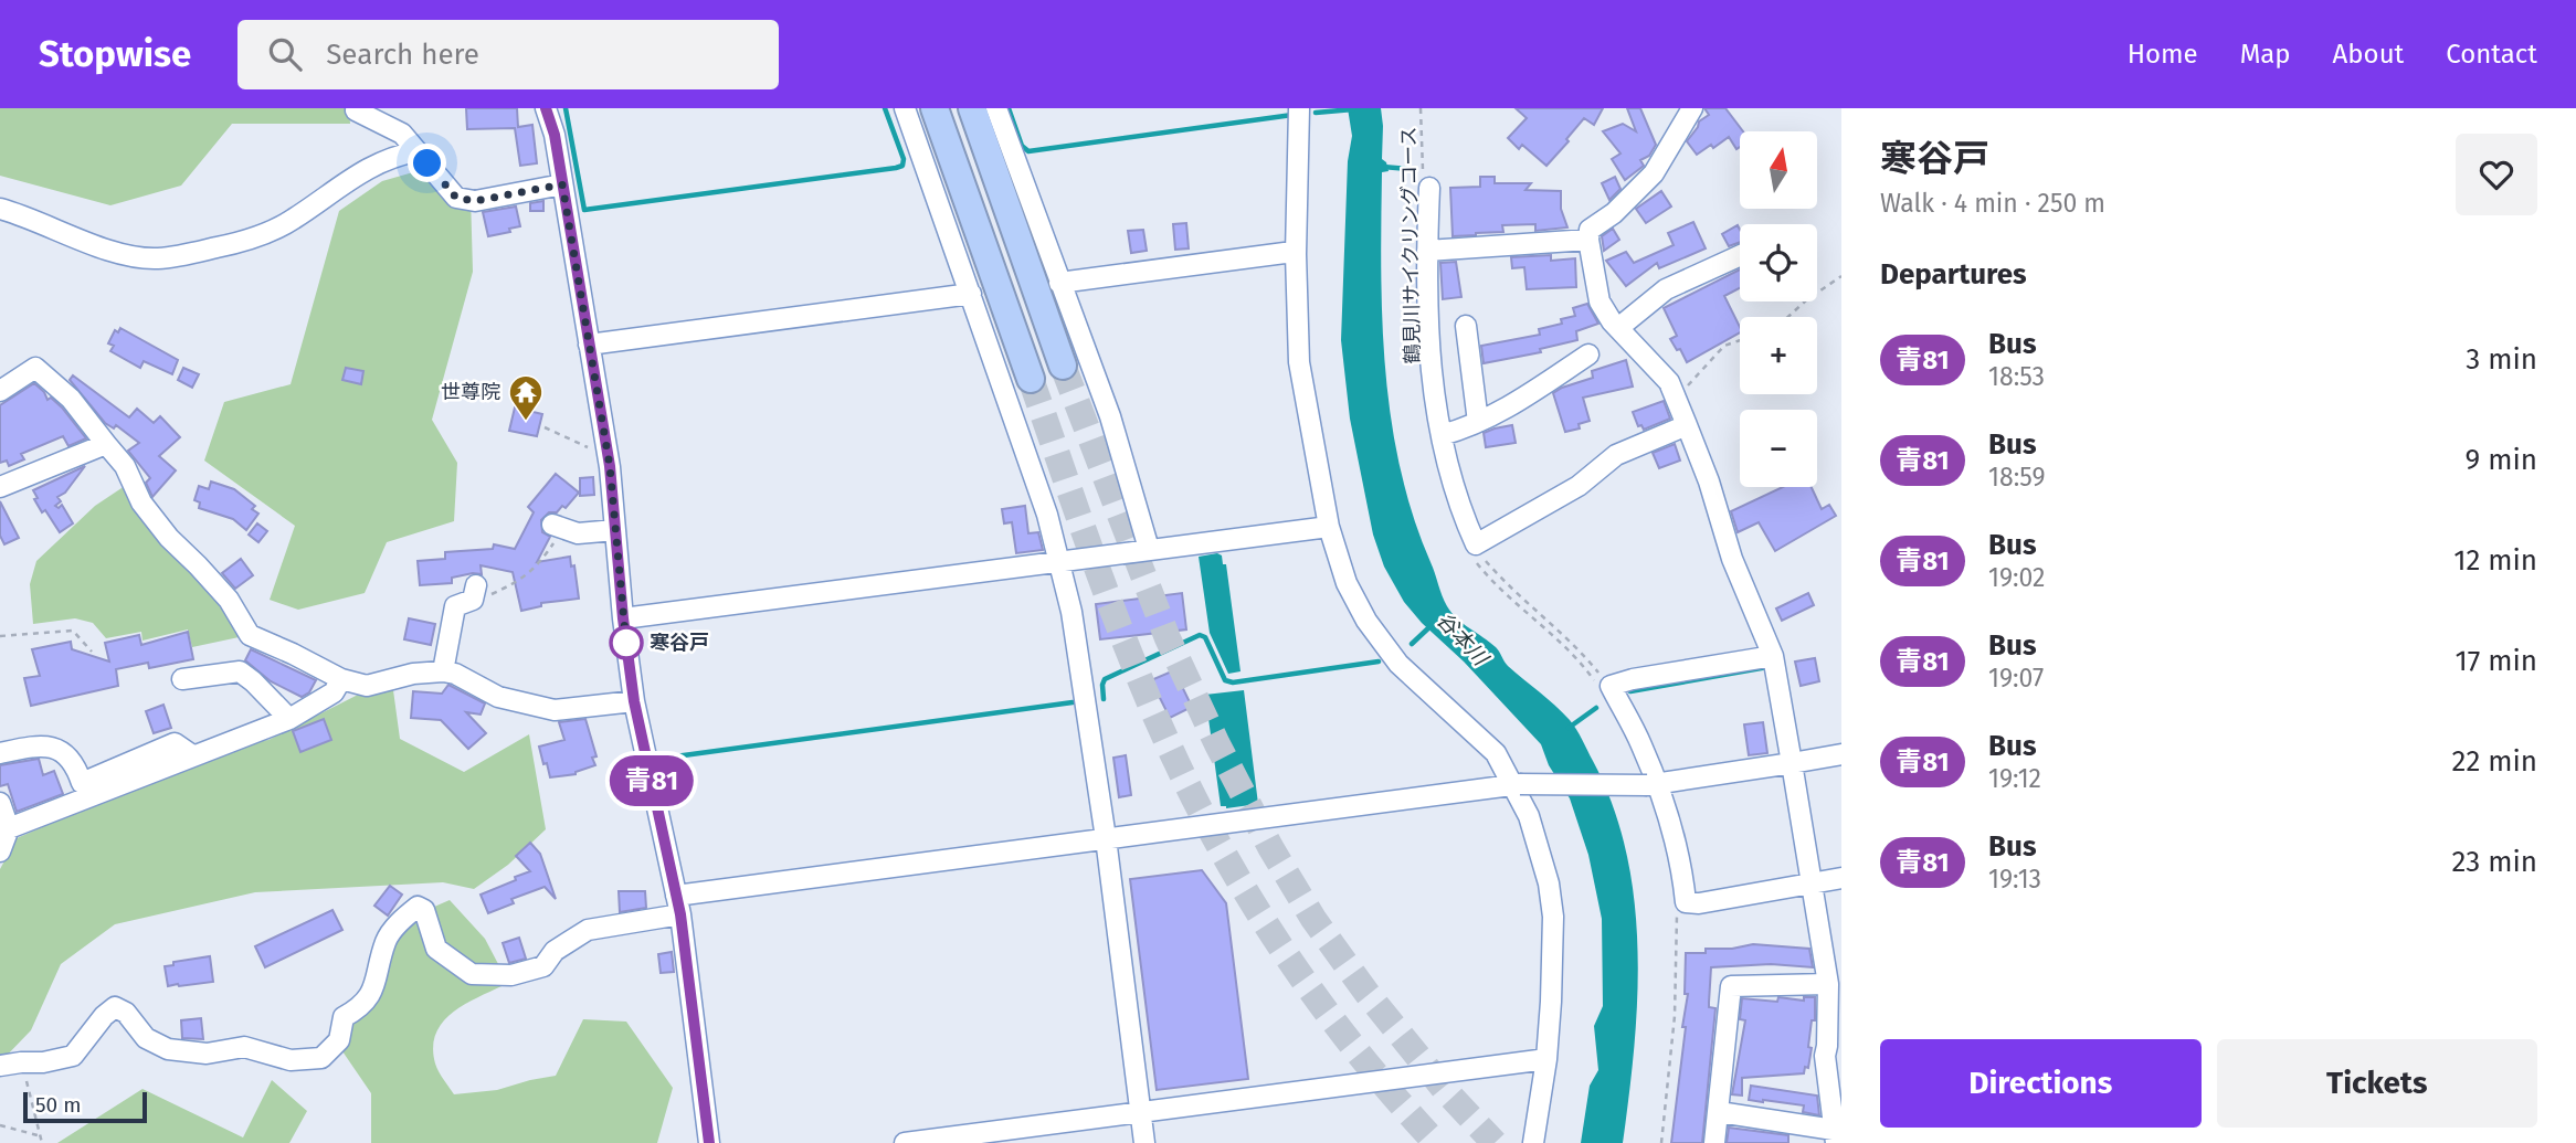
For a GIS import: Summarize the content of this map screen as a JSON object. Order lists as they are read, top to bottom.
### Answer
{
  "streets": {
    "path": ["鶴見川サイクリングコース"]
  },
  "water": ["谷本川"],
  "places": {
    "temple": ["世尊院"],
    "other": ["寒谷戸"]
  },
  "lines": ["bus line 青81"],
  "scale_bar": "50 m",
  "north": "top",
  "page": {
    "header": "Stopwise",
    "search": "Search here",
    "nav": [
      "Home",
      "Map",
      "About",
      "Contact"
    ],
    "on_map": "青81",
    "heading": [
      ["寒谷戸", "Walk · 4 min · 250 m"],
      "Departures"
    ],
    "map_buttons": ["+", "−"],
    "list": [
      {
        "mark": "青81",
        "name": "Bus",
        "note": "18:53",
        "value": "3 min"
      },
      {
        "mark": "青81",
        "name": "Bus",
        "note": "18:59",
        "value": "9 min"
      },
      {
        "mark": "青81",
        "name": "Bus",
        "note": "19:02",
        "value": "12 min"
      },
      {
        "mark": "青81",
        "name": "Bus",
        "note": "19:07",
        "value": "17 min"
      },
      {
        "mark": "青81",
        "name": "Bus",
        "note": "19:12",
        "value": "22 min"
      },
      {
        "mark": "青81",
        "name": "Bus",
        "note": "19:13",
        "value": "23 min"
      }
    ],
    "buttons": ["Directions", "Tickets"],
    "scale": "50 m"
  }
}
